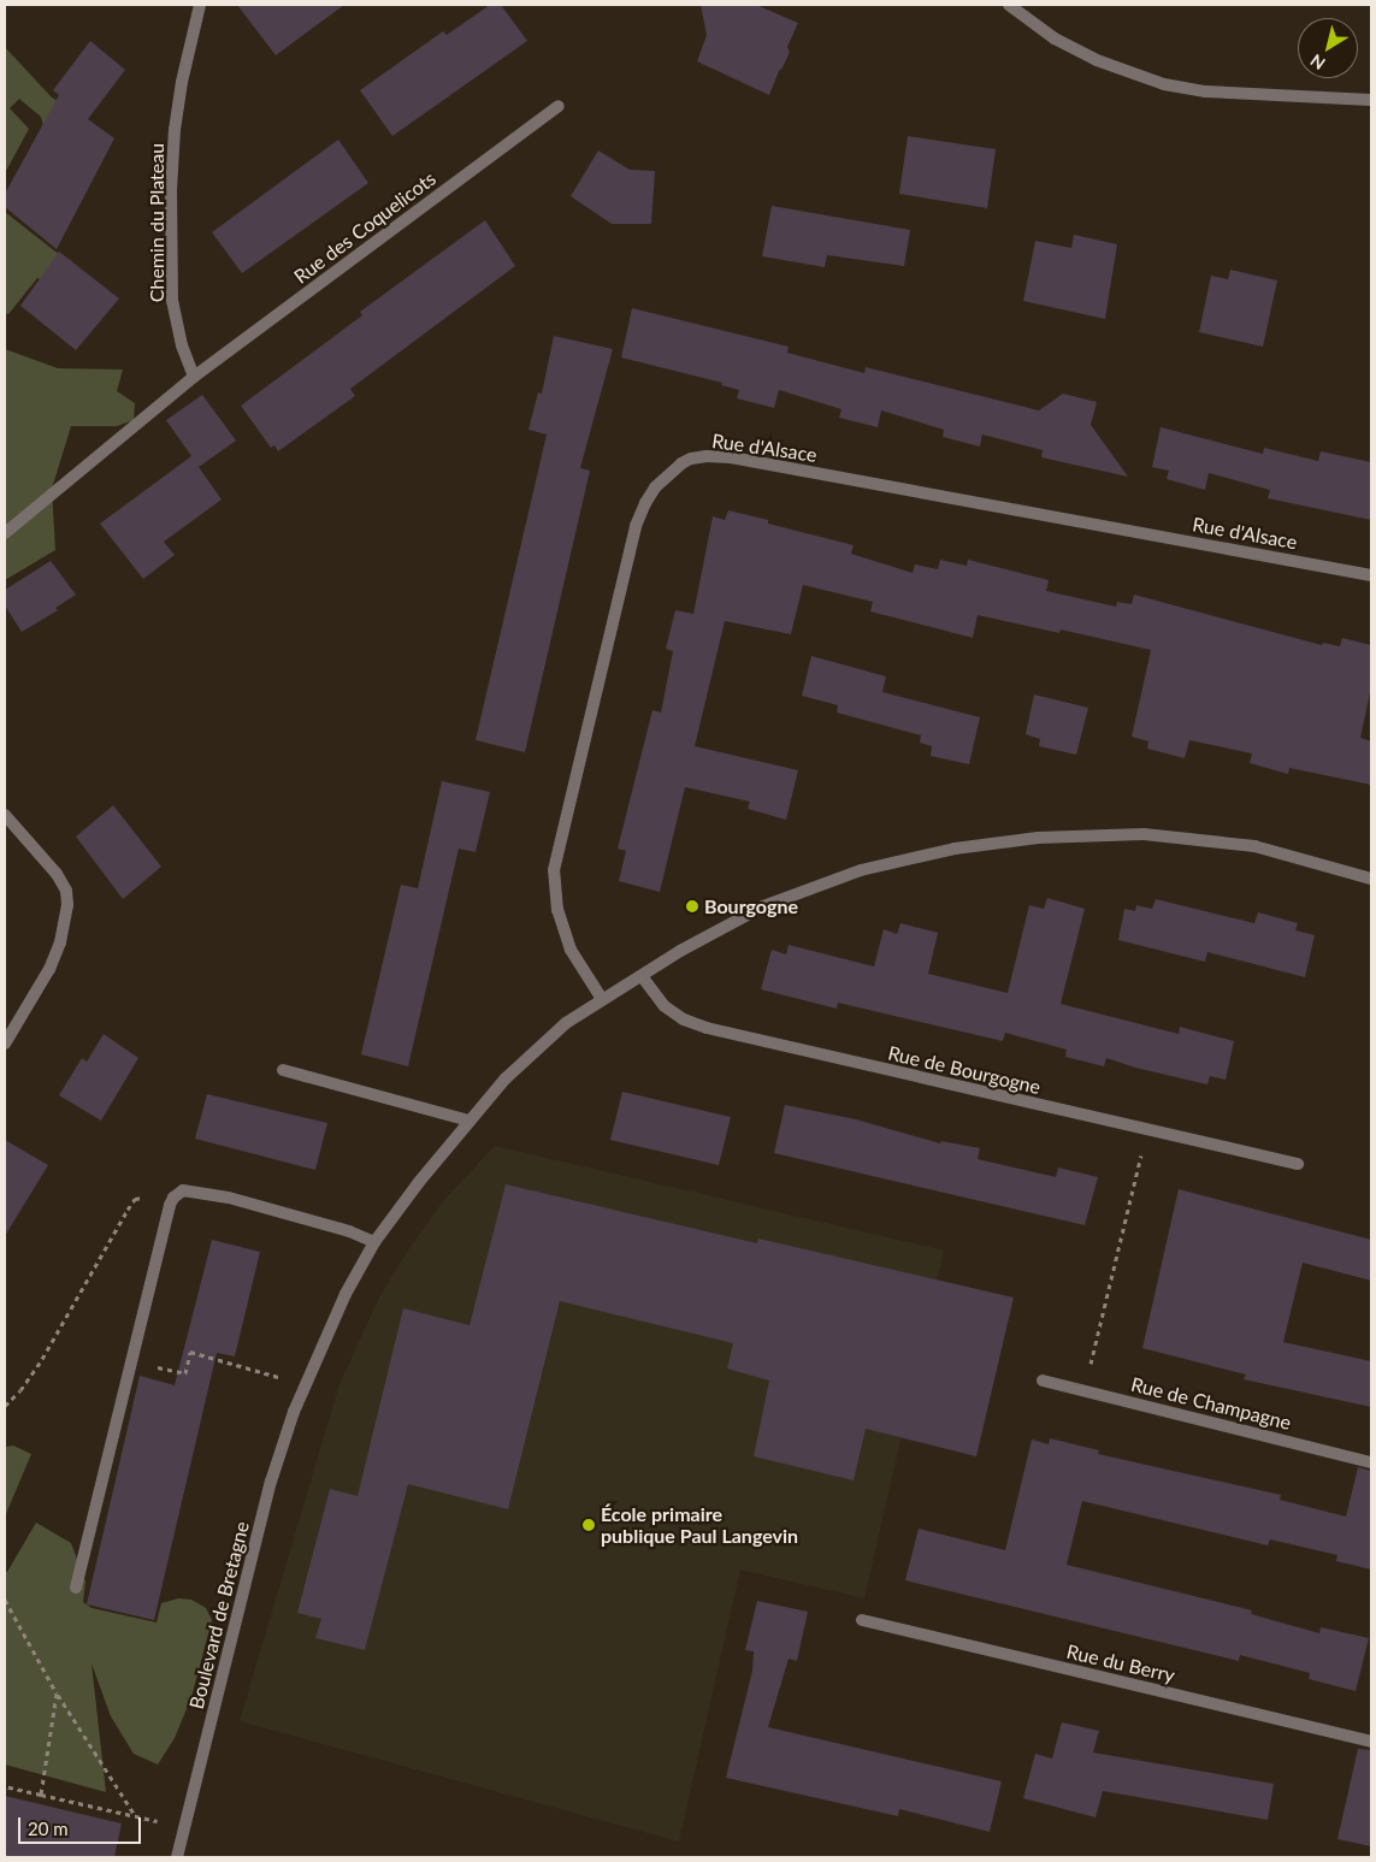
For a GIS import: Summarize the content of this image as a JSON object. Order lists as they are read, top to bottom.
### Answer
{
  "streets": {
    "street": [
      "Chemin du Plateau",
      "Rue des Coquelicots",
      "Rue d'Alsace",
      "Rue de Bourgogne",
      "Rue de Champagne",
      "Boulevard de Bretagne",
      "Rue du Berry"
    ]
  },
  "crossings": [
    ["Chemin du Plateau", "Rue des Coquelicots"],
    ["Rue d'Alsace", "Boulevard de Bretagne"],
    ["Rue de Bourgogne", "Boulevard de Bretagne"]
  ],
  "places": ["Bourgogne", "École primaire publique Paul Langevin"],
  "scale_bar": "20 m",
  "north": "bottom left"
}
